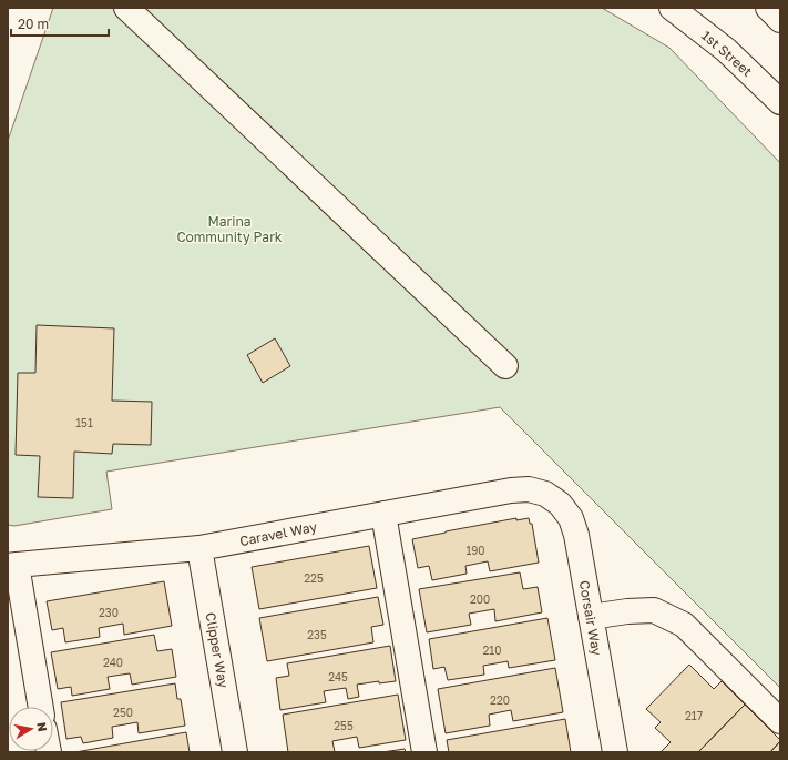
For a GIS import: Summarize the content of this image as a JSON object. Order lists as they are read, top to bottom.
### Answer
{
  "streets": {
    "street": [
      "1st Street",
      "Caravel Way",
      "Corsair Way",
      "Clipper Way"
    ]
  },
  "crossings": [
    ["Caravel Way", "Corsair Way"],
    ["Caravel Way", "Clipper Way"]
  ],
  "parks": ["Marina Community Park"],
  "house_numbers": [
    "151",
    "190",
    "225",
    "200",
    "230",
    "235",
    "210",
    "240",
    "245",
    "220",
    "250",
    "217",
    "255"
  ],
  "scale_bar": "20 m",
  "north": "right"
}
